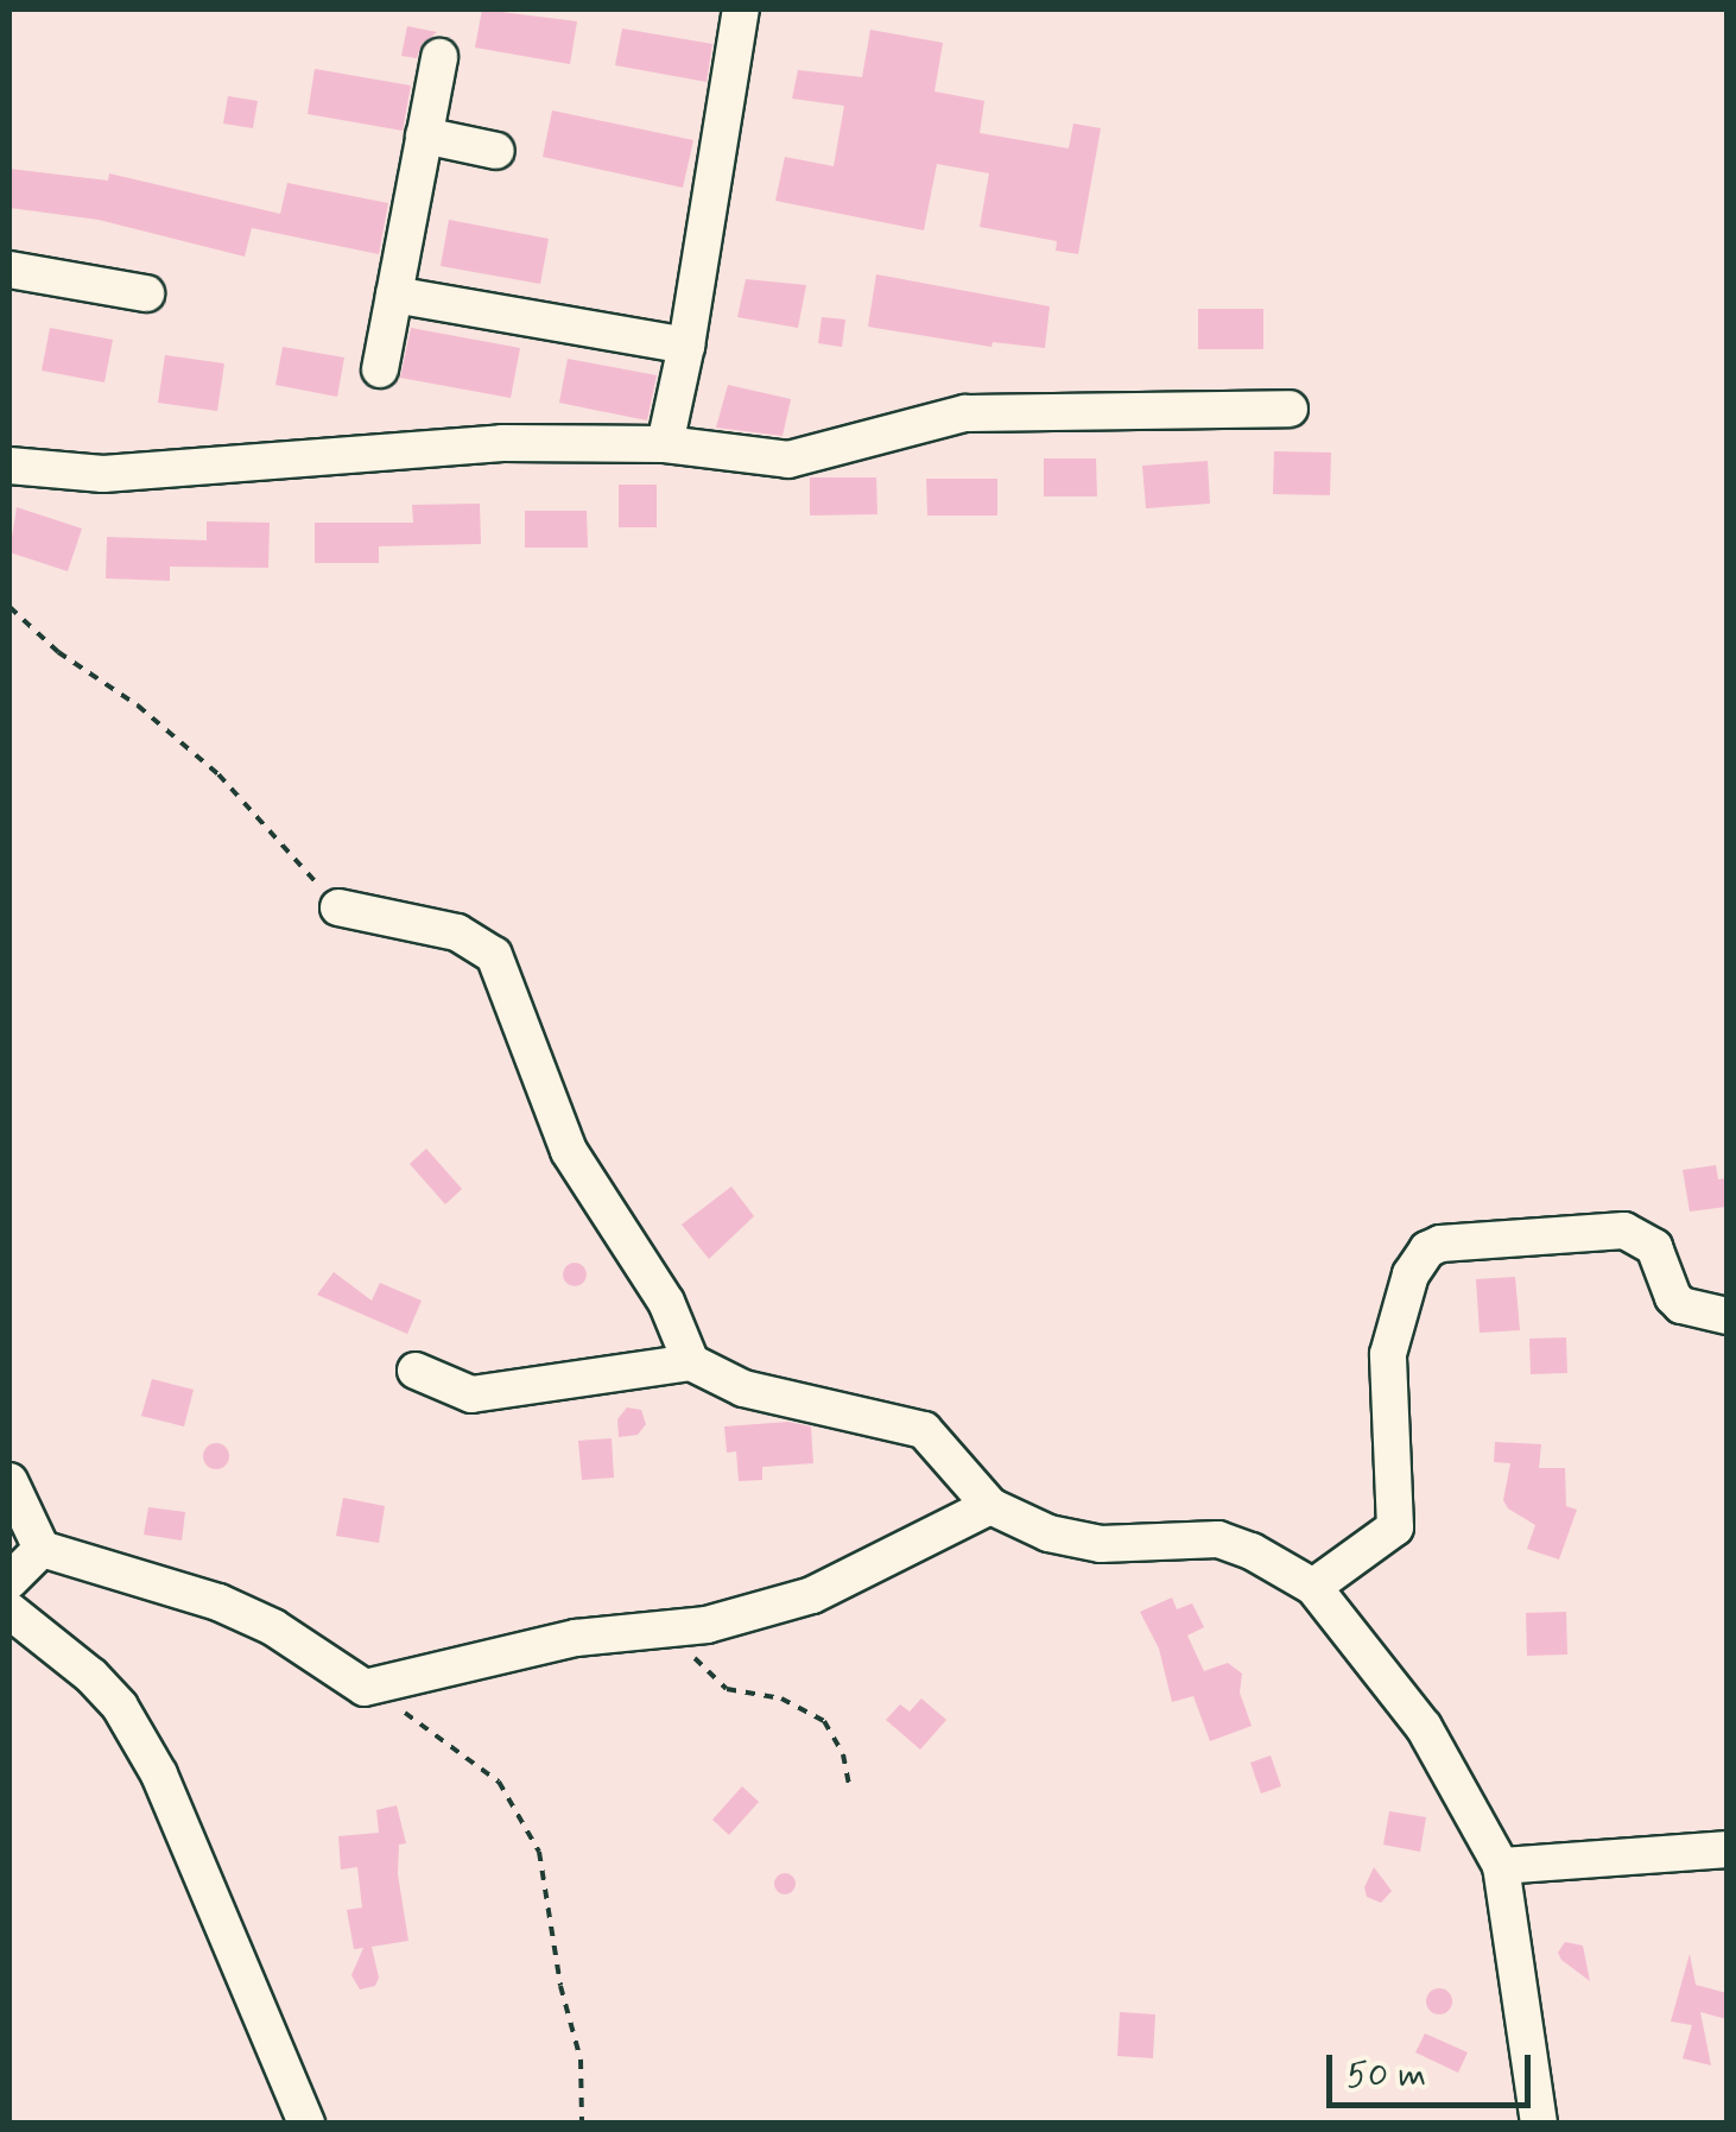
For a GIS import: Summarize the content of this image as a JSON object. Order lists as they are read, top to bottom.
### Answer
{
  "scale_bar": "50 m"
}
